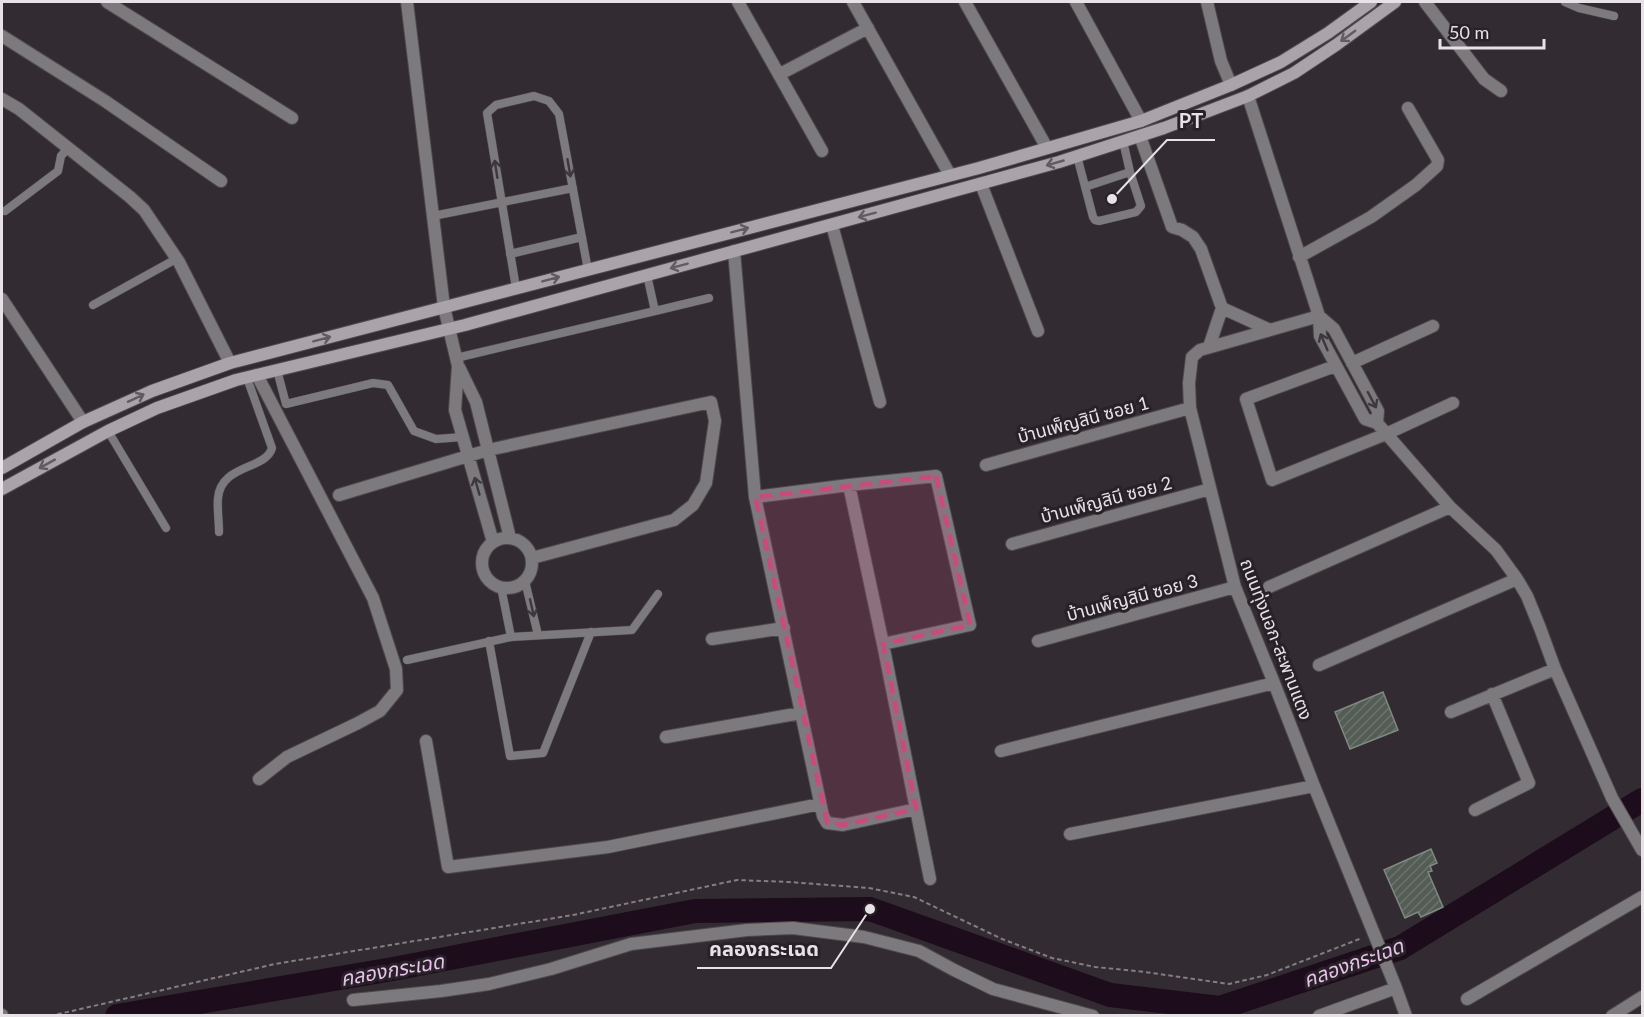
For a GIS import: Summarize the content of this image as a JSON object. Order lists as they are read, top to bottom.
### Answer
{
  "streets": {
    "street": [
      "บ้านเพ็ญสินี ซอย 1",
      "บ้านเพ็ญสินี ซอย 2",
      "บ้านเพ็ญสินี ซอย 3",
      "ถนนทุ่งนอก-สะพานแตง"
    ]
  },
  "crossings": [
    ["บ้านเพ็ญสินี ซอย 1", "ถนนทุ่งนอก-สะพานแตง"],
    ["บ้านเพ็ญสินี ซอย 2", "ถนนทุ่งนอก-สะพานแตง"],
    ["บ้านเพ็ญสินี ซอย 3", "ถนนทุ่งนอก-สะพานแตง"]
  ],
  "water": ["คลองกระเฉด"],
  "places": ["PT", "คลองกระเฉด"],
  "scale_bar": "50 m"
}
